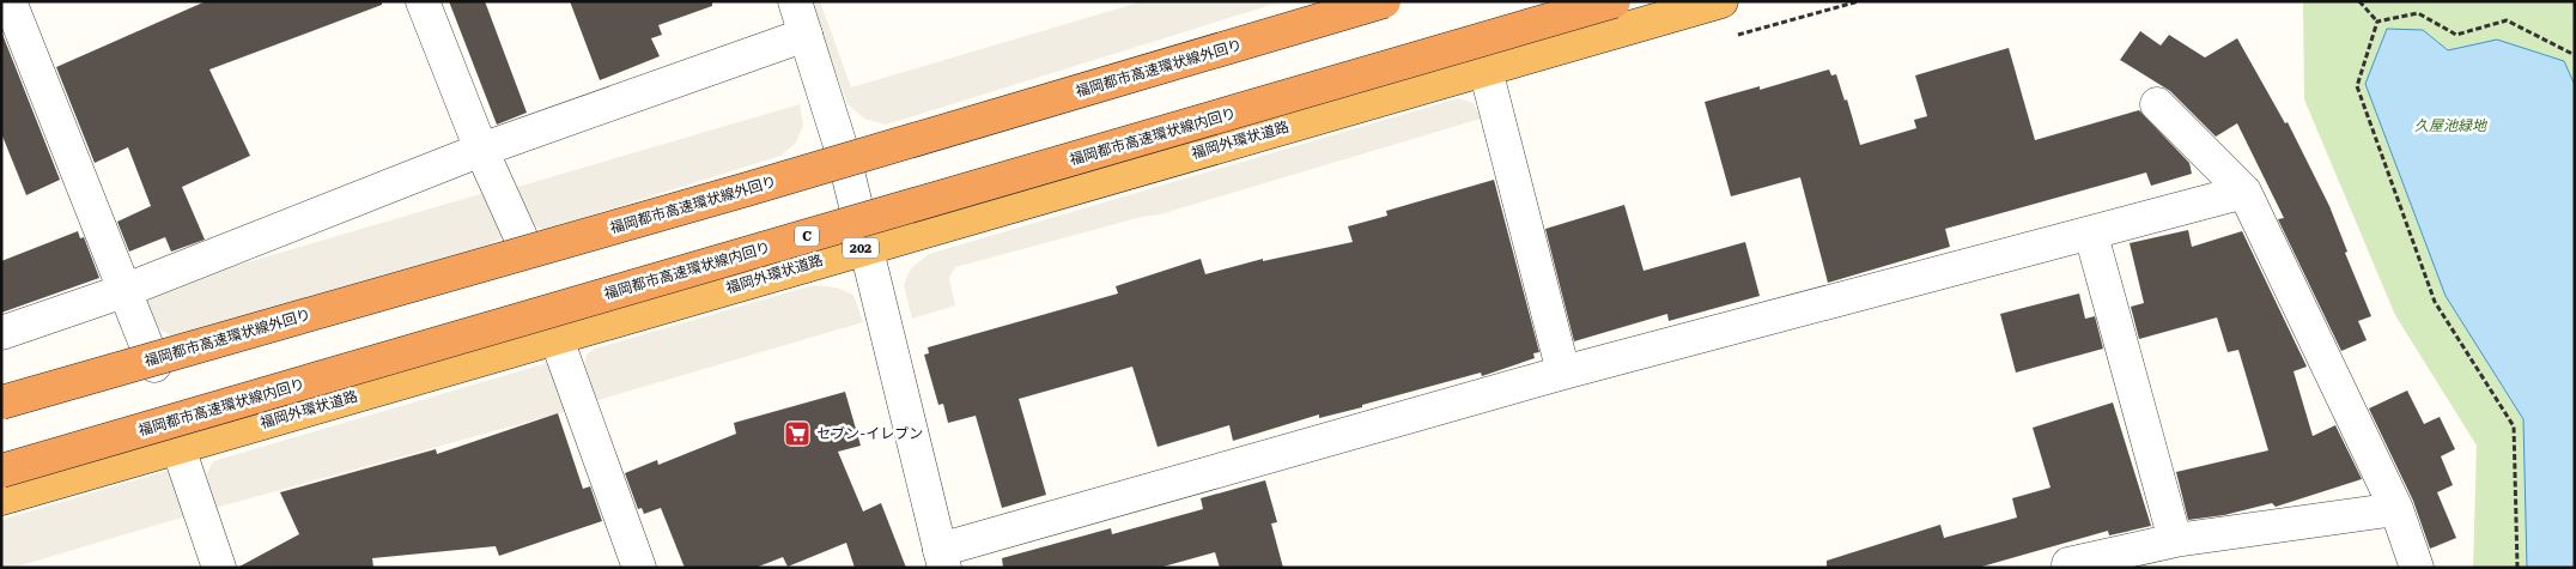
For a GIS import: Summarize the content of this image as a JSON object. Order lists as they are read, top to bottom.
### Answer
{
  "streets": {
    "highway": [
      "福岡都市高速環状線外回り",
      "福岡都市高速環状線内回り",
      "福岡外環状道路",
      "C",
      "202"
    ]
  },
  "parks": ["久屋池緑地"],
  "places": {
    "supermarket": ["セブン-イレブン"]
  }
}
